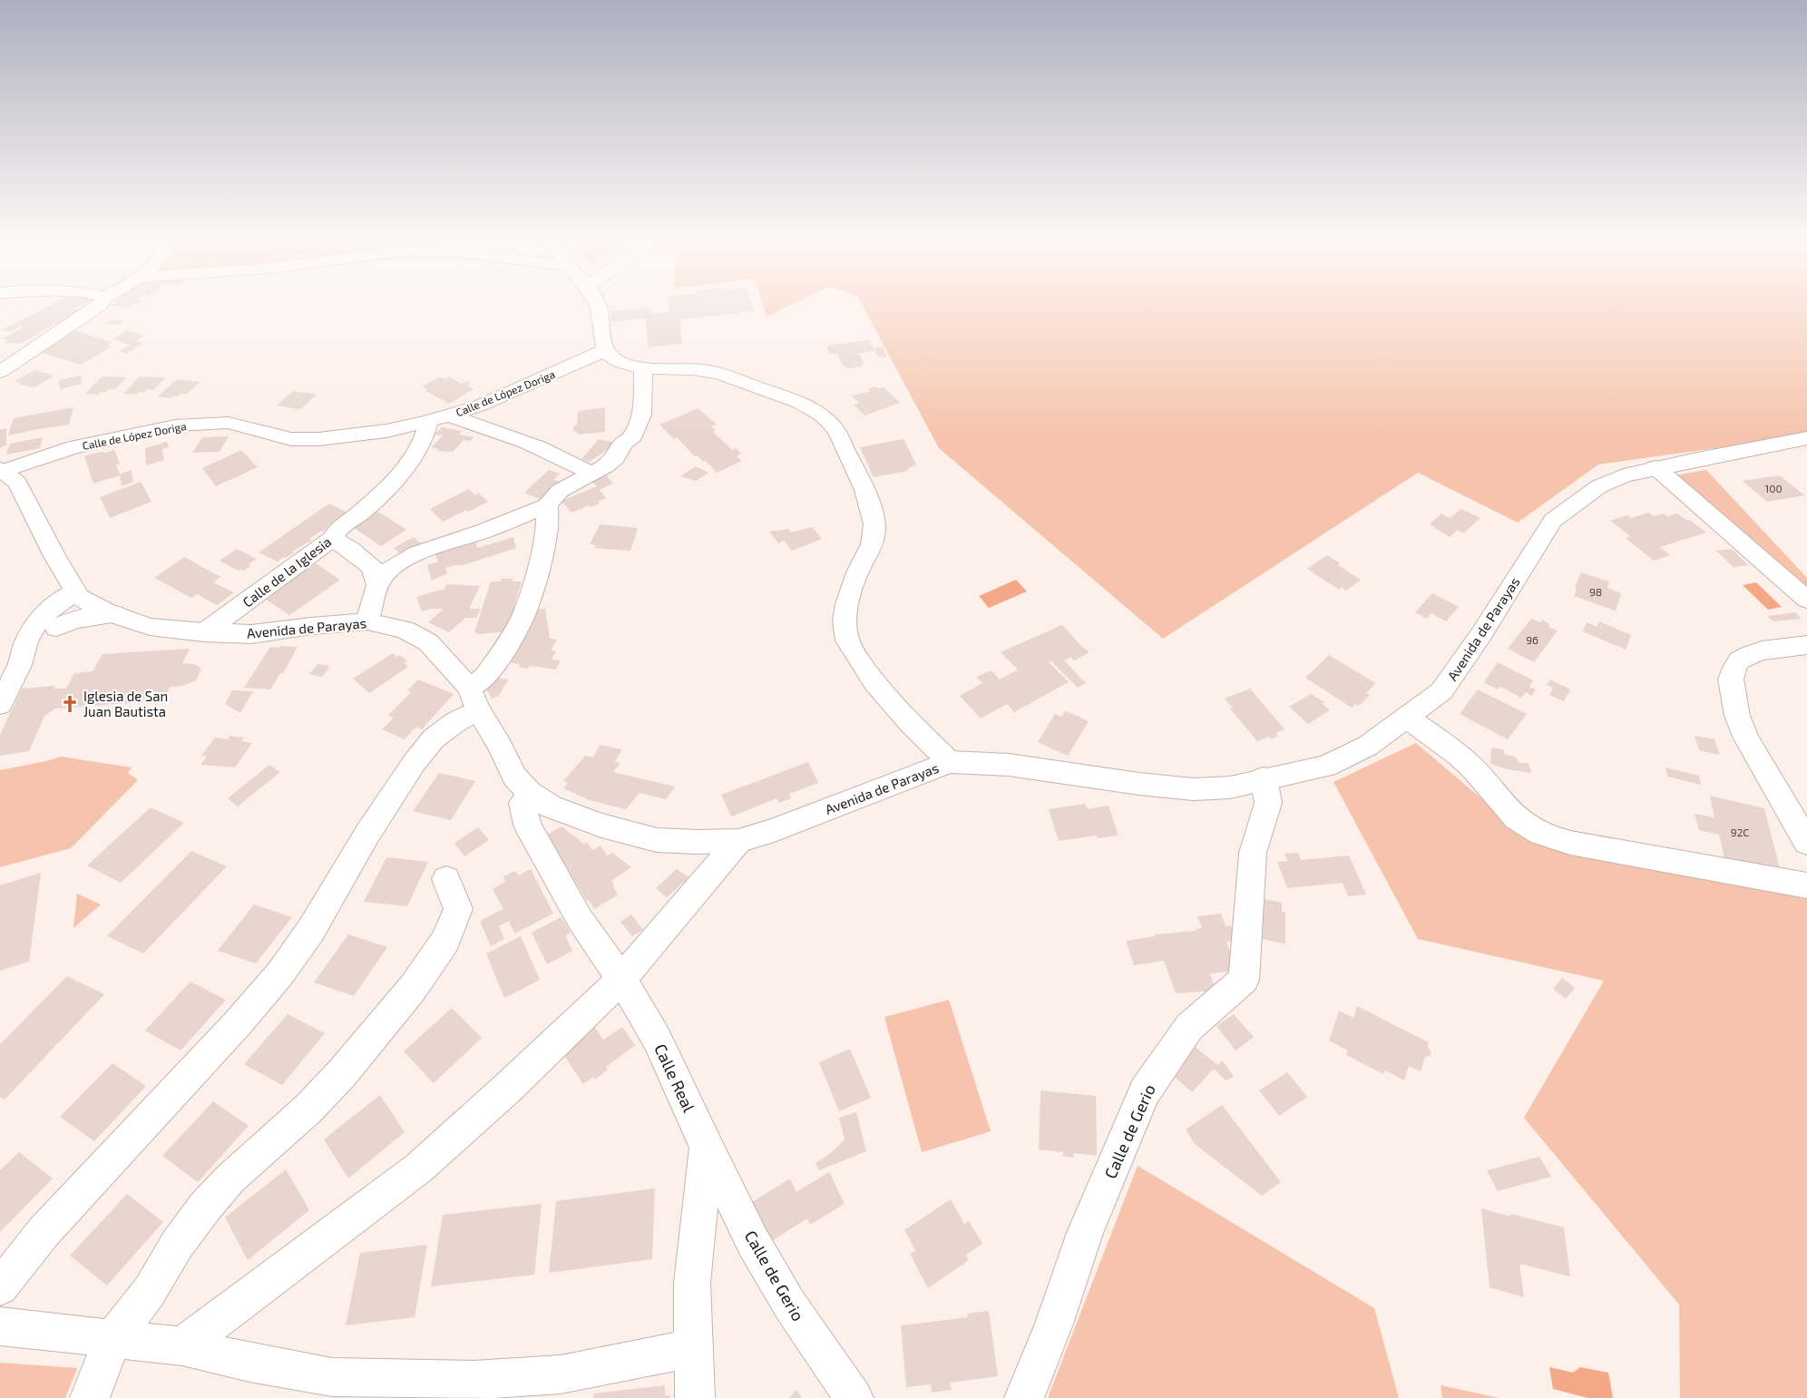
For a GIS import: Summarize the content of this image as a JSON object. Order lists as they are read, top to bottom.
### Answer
{
  "streets": {
    "street": [
      "Calle de López Doriga",
      "Calle de la Iglesia",
      "Avenida de Parayas",
      "Calle Real",
      "Calle de Gerio"
    ]
  },
  "crossings": [
    ["Calle de López Doriga", "Calle de la Iglesia"],
    ["Calle de la Iglesia", "Avenida de Parayas"],
    ["Avenida de Parayas", "Calle Real"],
    ["Avenida de Parayas", "Calle de Gerio"],
    ["Calle Real", "Calle de Gerio"]
  ],
  "places": {
    "church": ["Iglesia de San Juan Bautista"]
  },
  "house_numbers": [
    "100",
    "98",
    "96",
    "92C"
  ]
}
